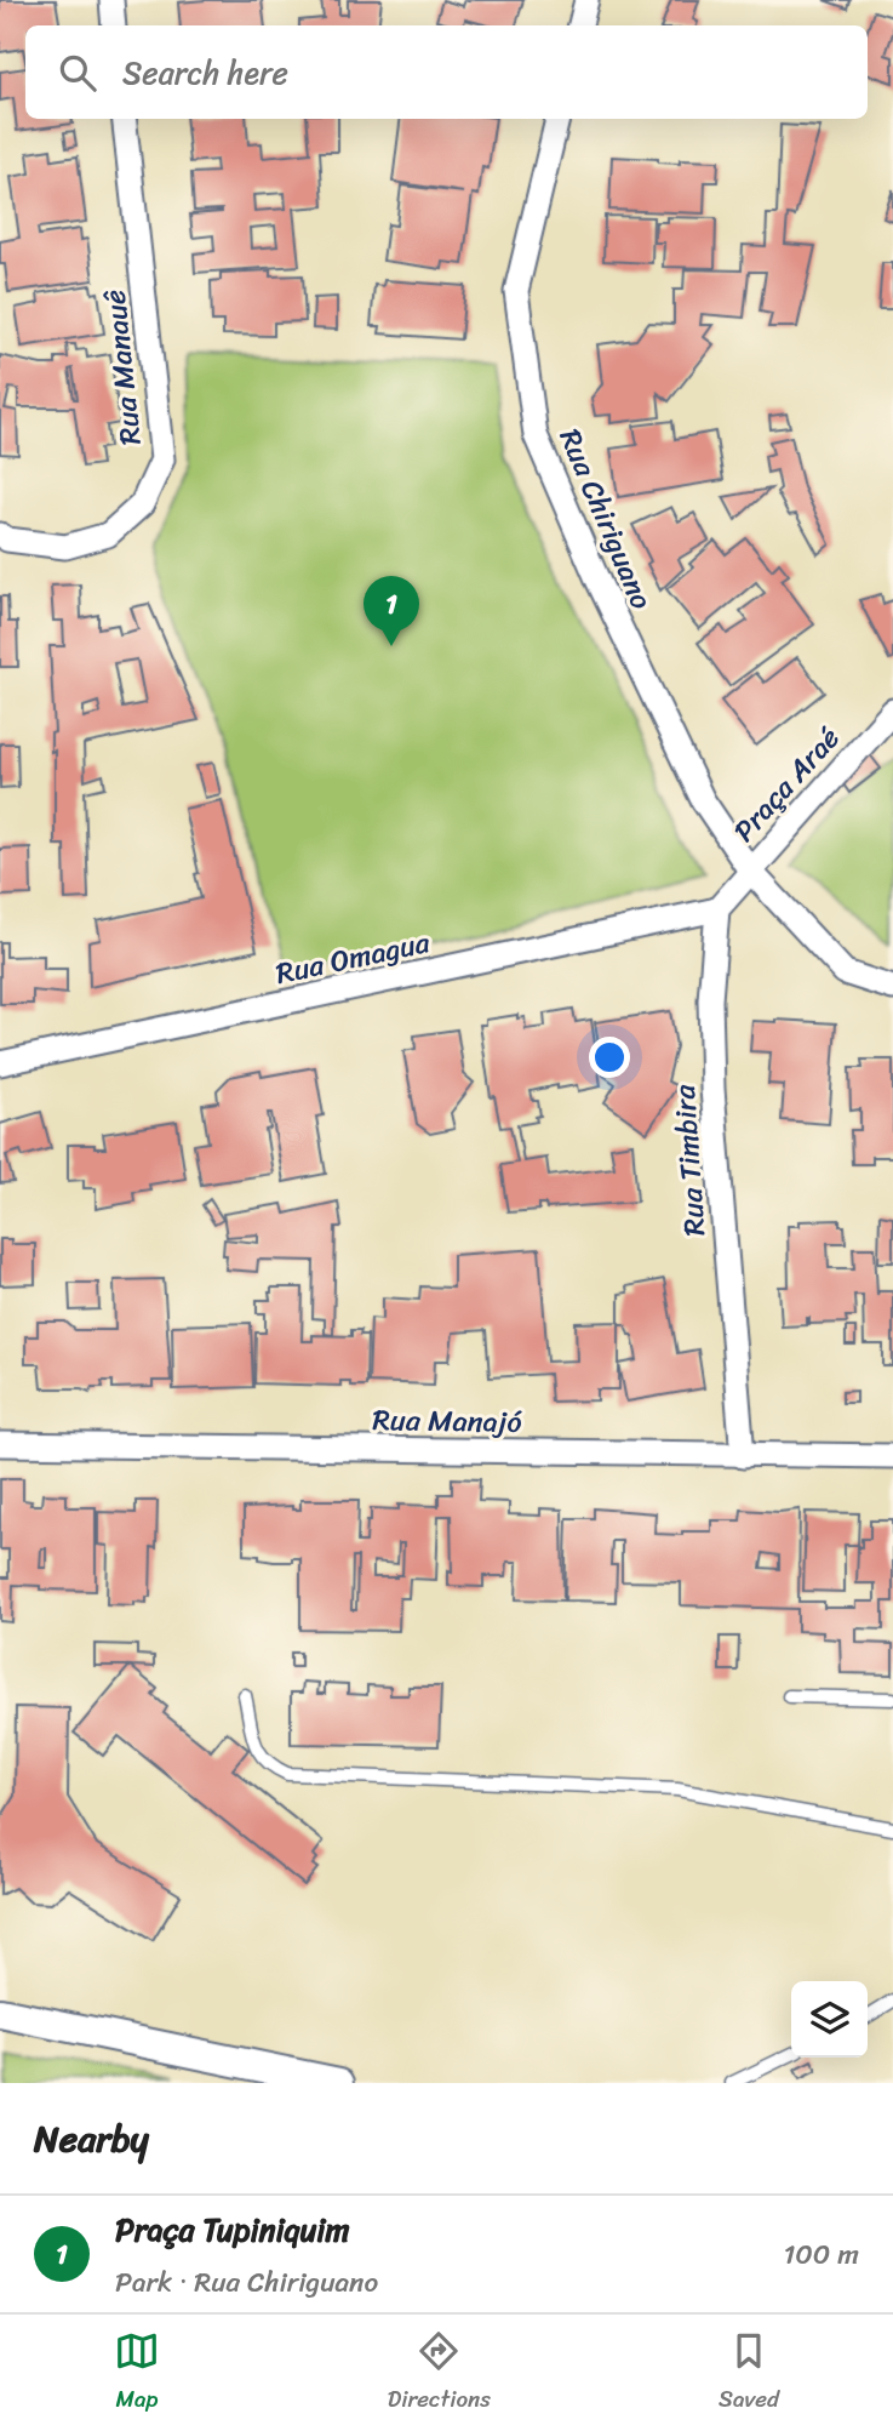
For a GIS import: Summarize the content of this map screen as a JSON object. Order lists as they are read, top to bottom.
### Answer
{
  "streets": {
    "street": [
      "Rua Manauê",
      "Rua Chiriguano",
      "Praça Araé",
      "Rua Omagua",
      "Rua Timbira",
      "Rua Manajó"
    ]
  },
  "crossings": [
    ["Rua Chiriguano", "Praça Araé"],
    ["Rua Omagua", "Rua Timbira"],
    ["Rua Timbira", "Rua Manajó"]
  ],
  "page": {
    "search": "Search here",
    "pins": "1",
    "heading": "Nearby",
    "list": [
      {
        "mark": "1",
        "name": "Praça Tupiniquim",
        "note": "Park · Rua Chiriguano",
        "value": "100 m"
      }
    ],
    "nav": ["Map", "Directions", "Saved"]
  }
}
